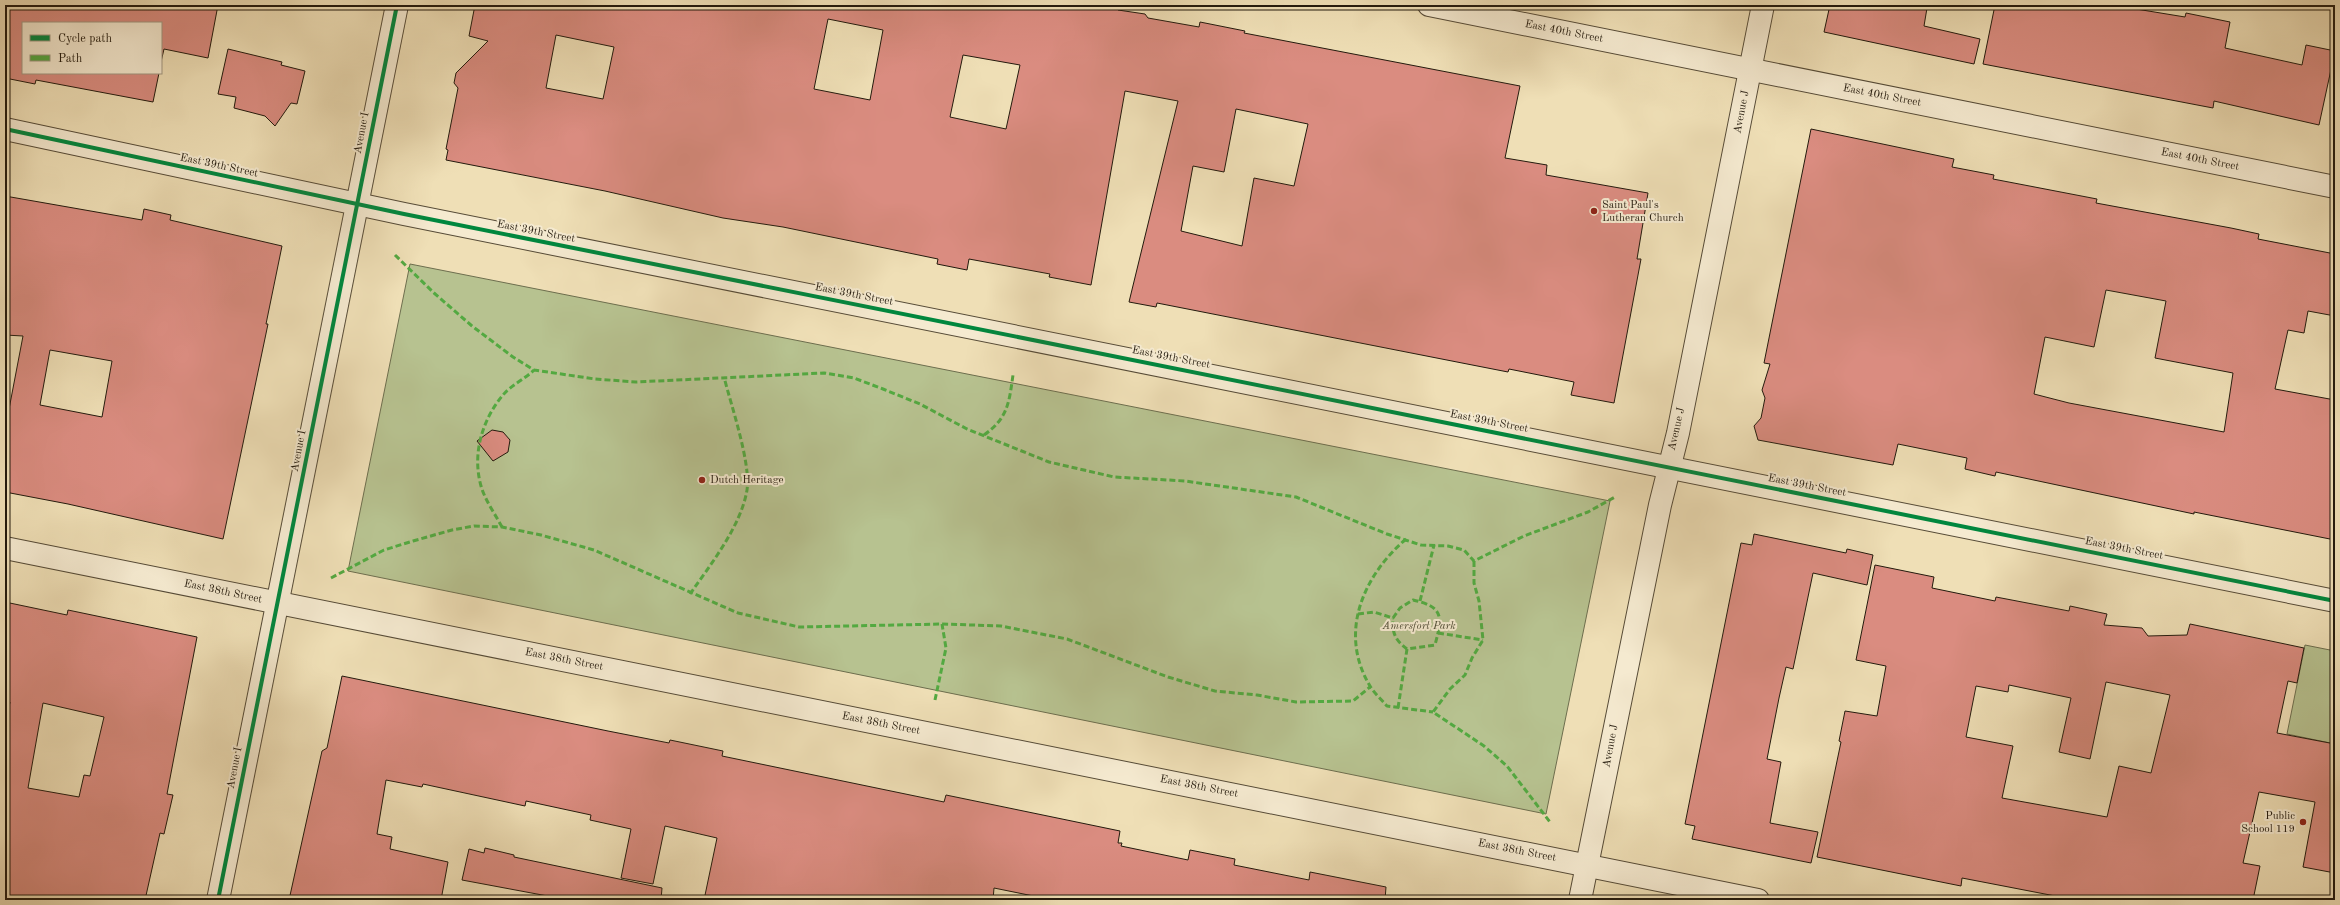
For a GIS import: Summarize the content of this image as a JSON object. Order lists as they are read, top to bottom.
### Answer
{
  "streets": {
    "street": [
      "East 40th Street",
      "Avenue J",
      "Avenue I",
      "East 39th Street",
      "East 38th Street"
    ]
  },
  "crossings": [
    ["East 40th Street", "Avenue J"],
    ["Avenue J", "East 39th Street"],
    ["Avenue J", "East 38th Street"],
    ["Avenue I", "East 39th Street"],
    ["Avenue I", "East 38th Street"]
  ],
  "parks": ["Amersfort Park"],
  "places": ["Saint Paul's Lutheran Church", "Dutch Heritage", "Public School 119"],
  "legend": ["Cycle path", "Path"]
}
